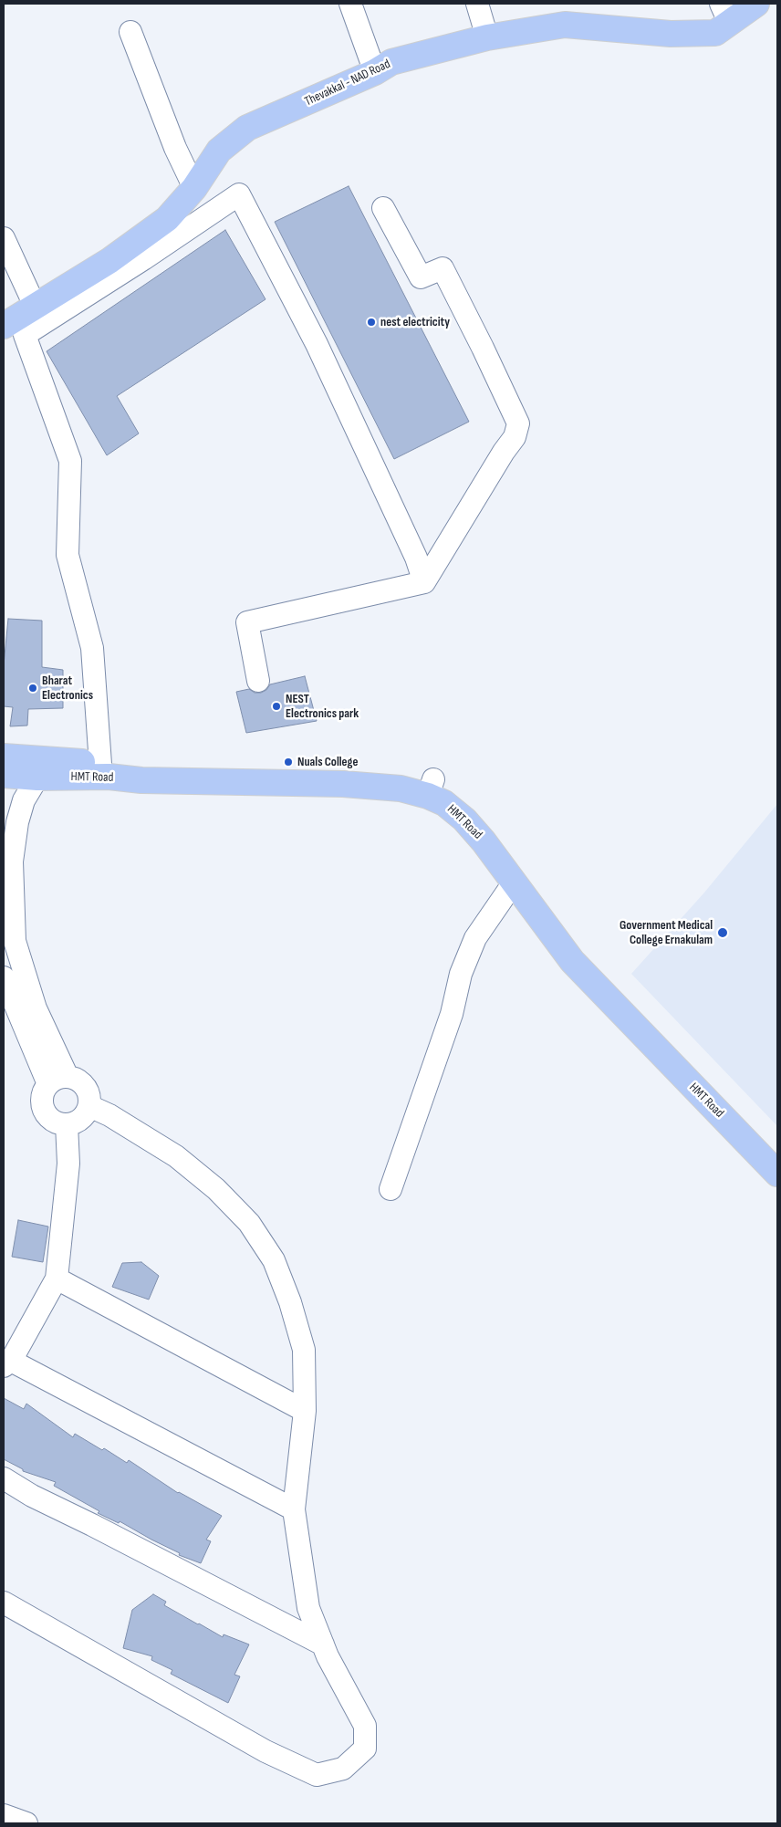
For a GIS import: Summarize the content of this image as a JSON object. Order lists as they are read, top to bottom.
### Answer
{
  "streets": {
    "main road": ["Thevakkal - NAD Road", "HMT Road"]
  },
  "places": [
    "nest electricity",
    "Bharat Electronics",
    "NEST Electronics park",
    "Nuals College",
    "Government Medical College Ernakulam"
  ]
}
